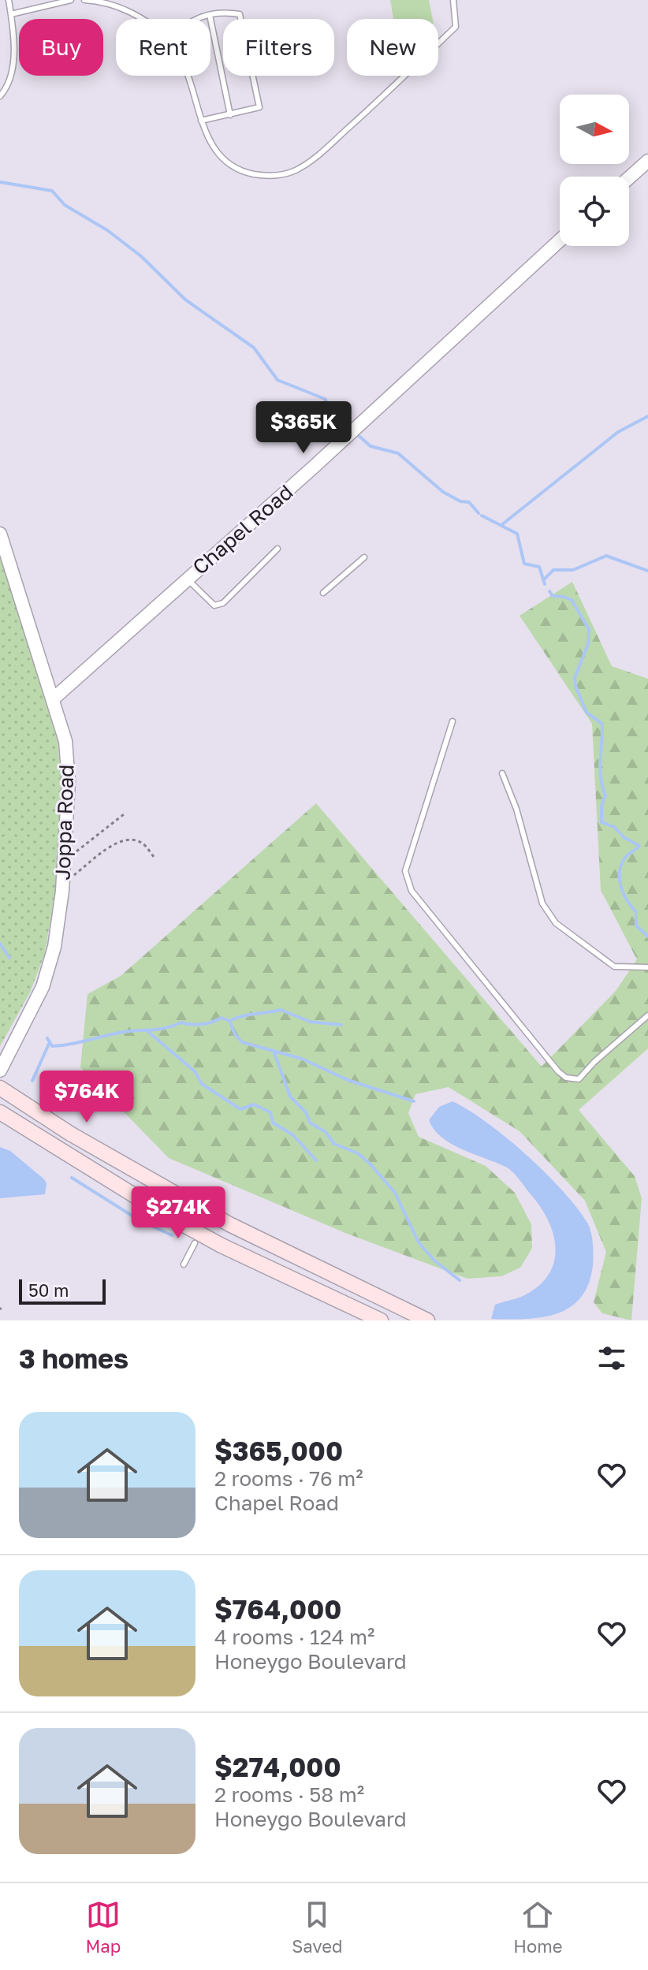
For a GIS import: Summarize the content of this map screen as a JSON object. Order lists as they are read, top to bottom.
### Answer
{
  "streets": {
    "street": ["Chapel Road", "Joppa Road"]
  },
  "crossings": [
    ["Chapel Road", "Joppa Road"]
  ],
  "scale_bar": "50 m",
  "north": "right",
  "page": {
    "chip": [
      "Buy",
      "Rent",
      "Filters",
      "New"
    ],
    "price": ["$365K", "$764K", "$274K"],
    "scale": "50 m",
    "heading": "3 homes",
    "list": [
      {
        "name": "$365,000",
        "note": "2 rooms · 76 m² · Chapel Road"
      },
      {
        "name": "$764,000",
        "note": "4 rooms · 124 m² · Honeygo Boulevard"
      },
      {
        "name": "$274,000",
        "note": "2 rooms · 58 m² · Honeygo Boulevard"
      }
    ],
    "tabs": ["Map", "Saved", "Home"]
  }
}
